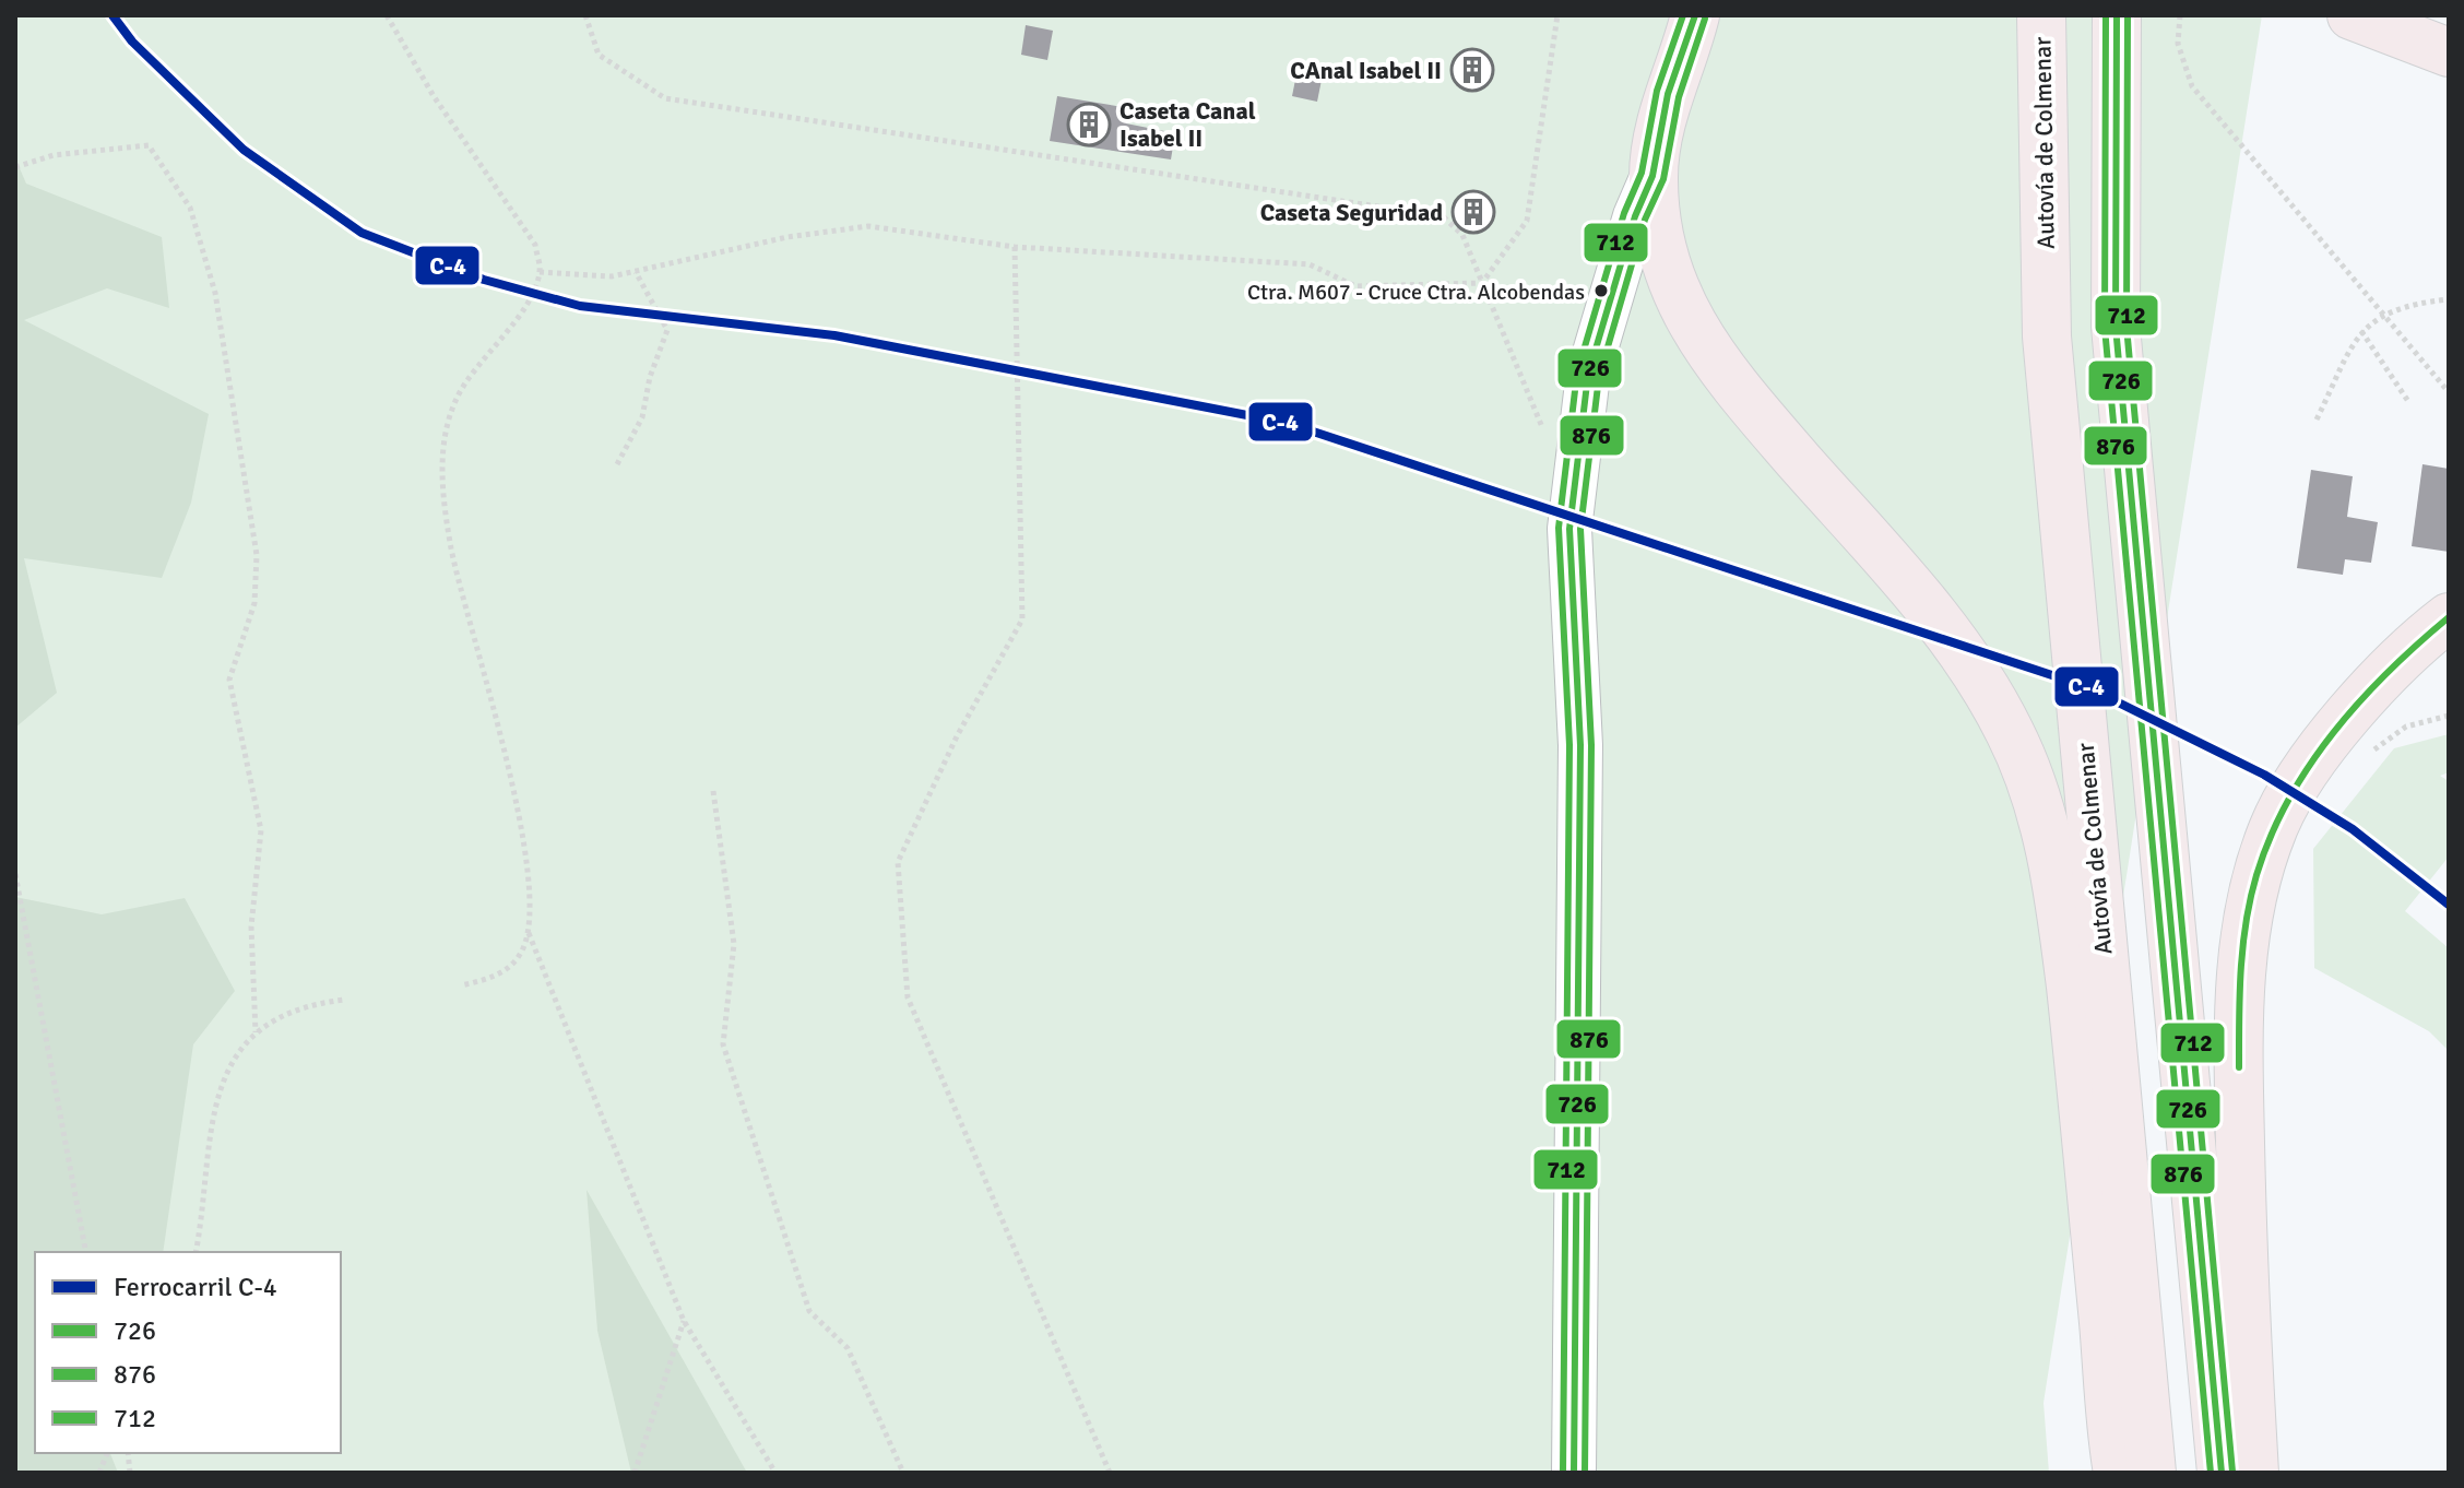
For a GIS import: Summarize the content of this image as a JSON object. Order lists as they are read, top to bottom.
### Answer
{
  "streets": {
    "highway": ["Autovía de Colmenar"]
  },
  "places": {
    "building": ["CAnal Isabel II", "Caseta Canal Isabel II", "Caseta Seguridad"],
    "other": ["Ctra. M607 - Cruce Ctra. Alcobendas"]
  },
  "lines": [
    "rail line C-4",
    "transit line 726",
    "transit line 876",
    "transit line 712"
  ],
  "legend": [
    "Ferrocarril C-4",
    "726",
    "876",
    "712"
  ]
}
